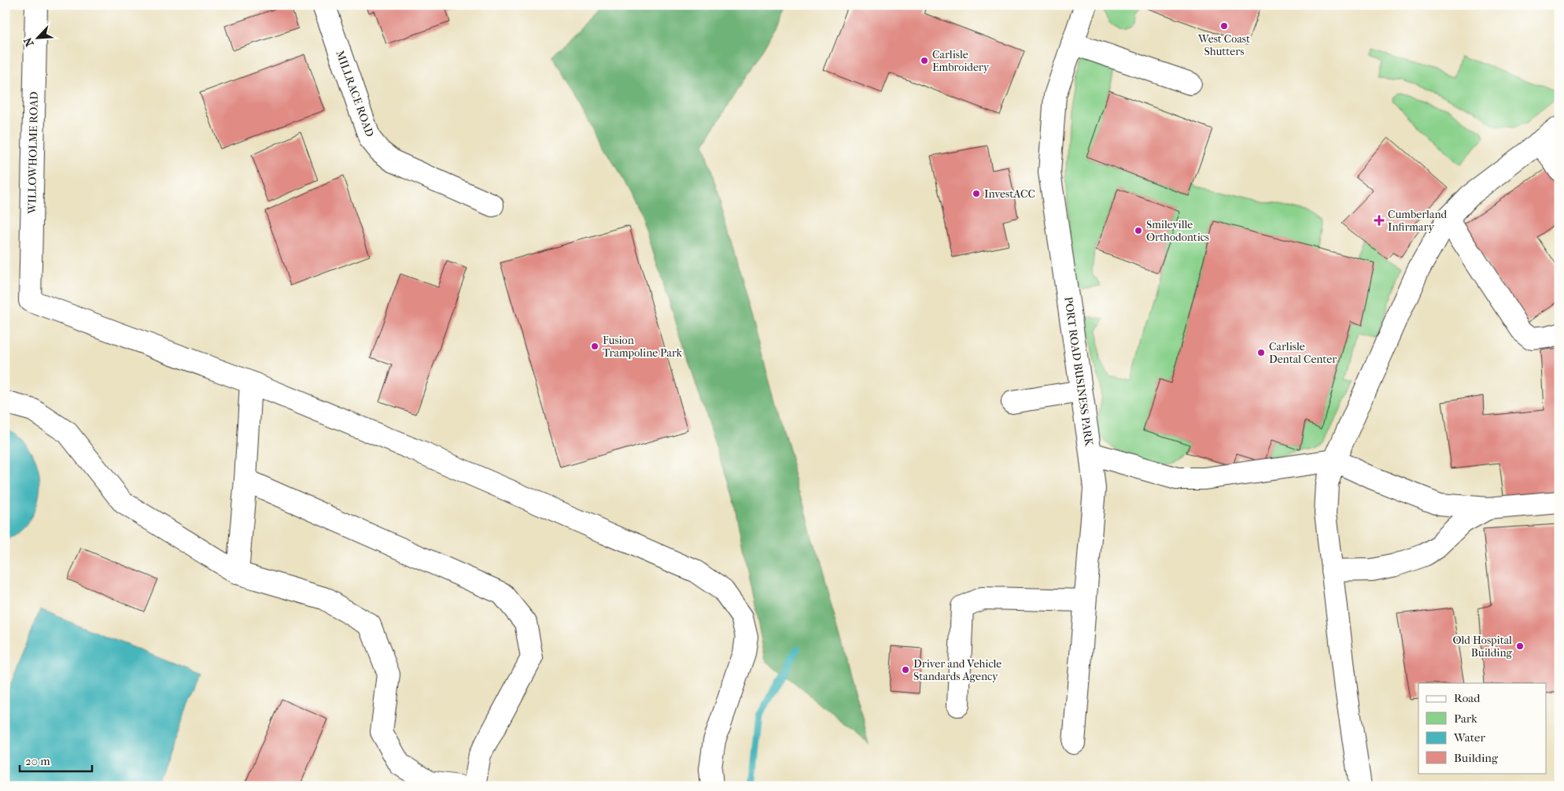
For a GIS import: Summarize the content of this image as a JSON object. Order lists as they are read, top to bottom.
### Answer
{
  "streets": {
    "street": ["MILLRACE ROAD", "WILLOWHOLME ROAD", "PORT ROAD BUSINESS PARK"]
  },
  "places": {
    "other": [
      "West Coast Shutters",
      "Carlisle Embroidery",
      "InvestACC",
      "Smileville Orthodontics",
      "Fusion Trampoline Park",
      "Carlisle Dental Center",
      "Old Hospital Building",
      "Driver and Vehicle Standards Agency"
    ],
    "health": ["Cumberland Infirmary"]
  },
  "legend": [
    "Road",
    "Park",
    "Water",
    "Building"
  ],
  "scale_bar": "20 m",
  "north": "bottom left"
}
